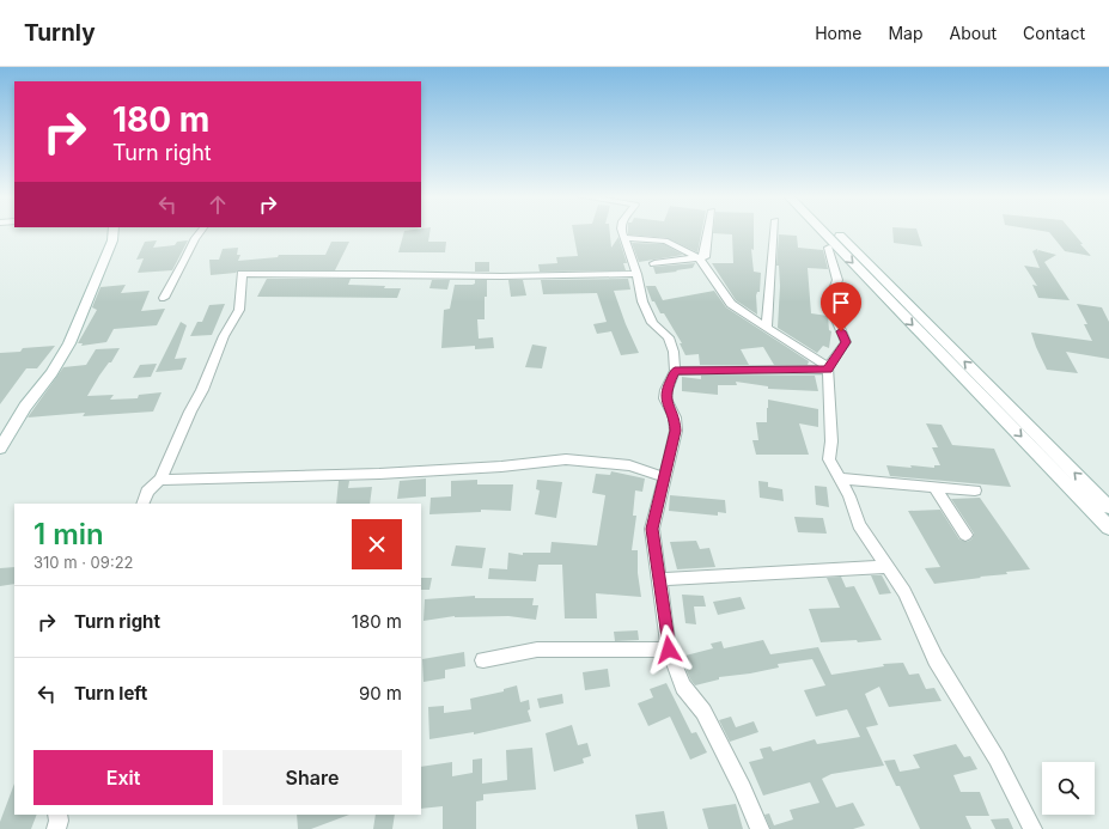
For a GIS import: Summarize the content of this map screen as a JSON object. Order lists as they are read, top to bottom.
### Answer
{
  "page": {
    "header": "Turnly",
    "nav": [
      "Home",
      "Map",
      "About",
      "Contact"
    ],
    "turn": ["180 m", "Turn right"],
    "heading": ["1 min", "310 m · 09:22"],
    "list": [
      {
        "name": "Turn right",
        "value": "180 m"
      },
      {
        "name": "Turn left",
        "value": "90 m"
      }
    ],
    "buttons": ["Exit", "Share"]
  }
}
